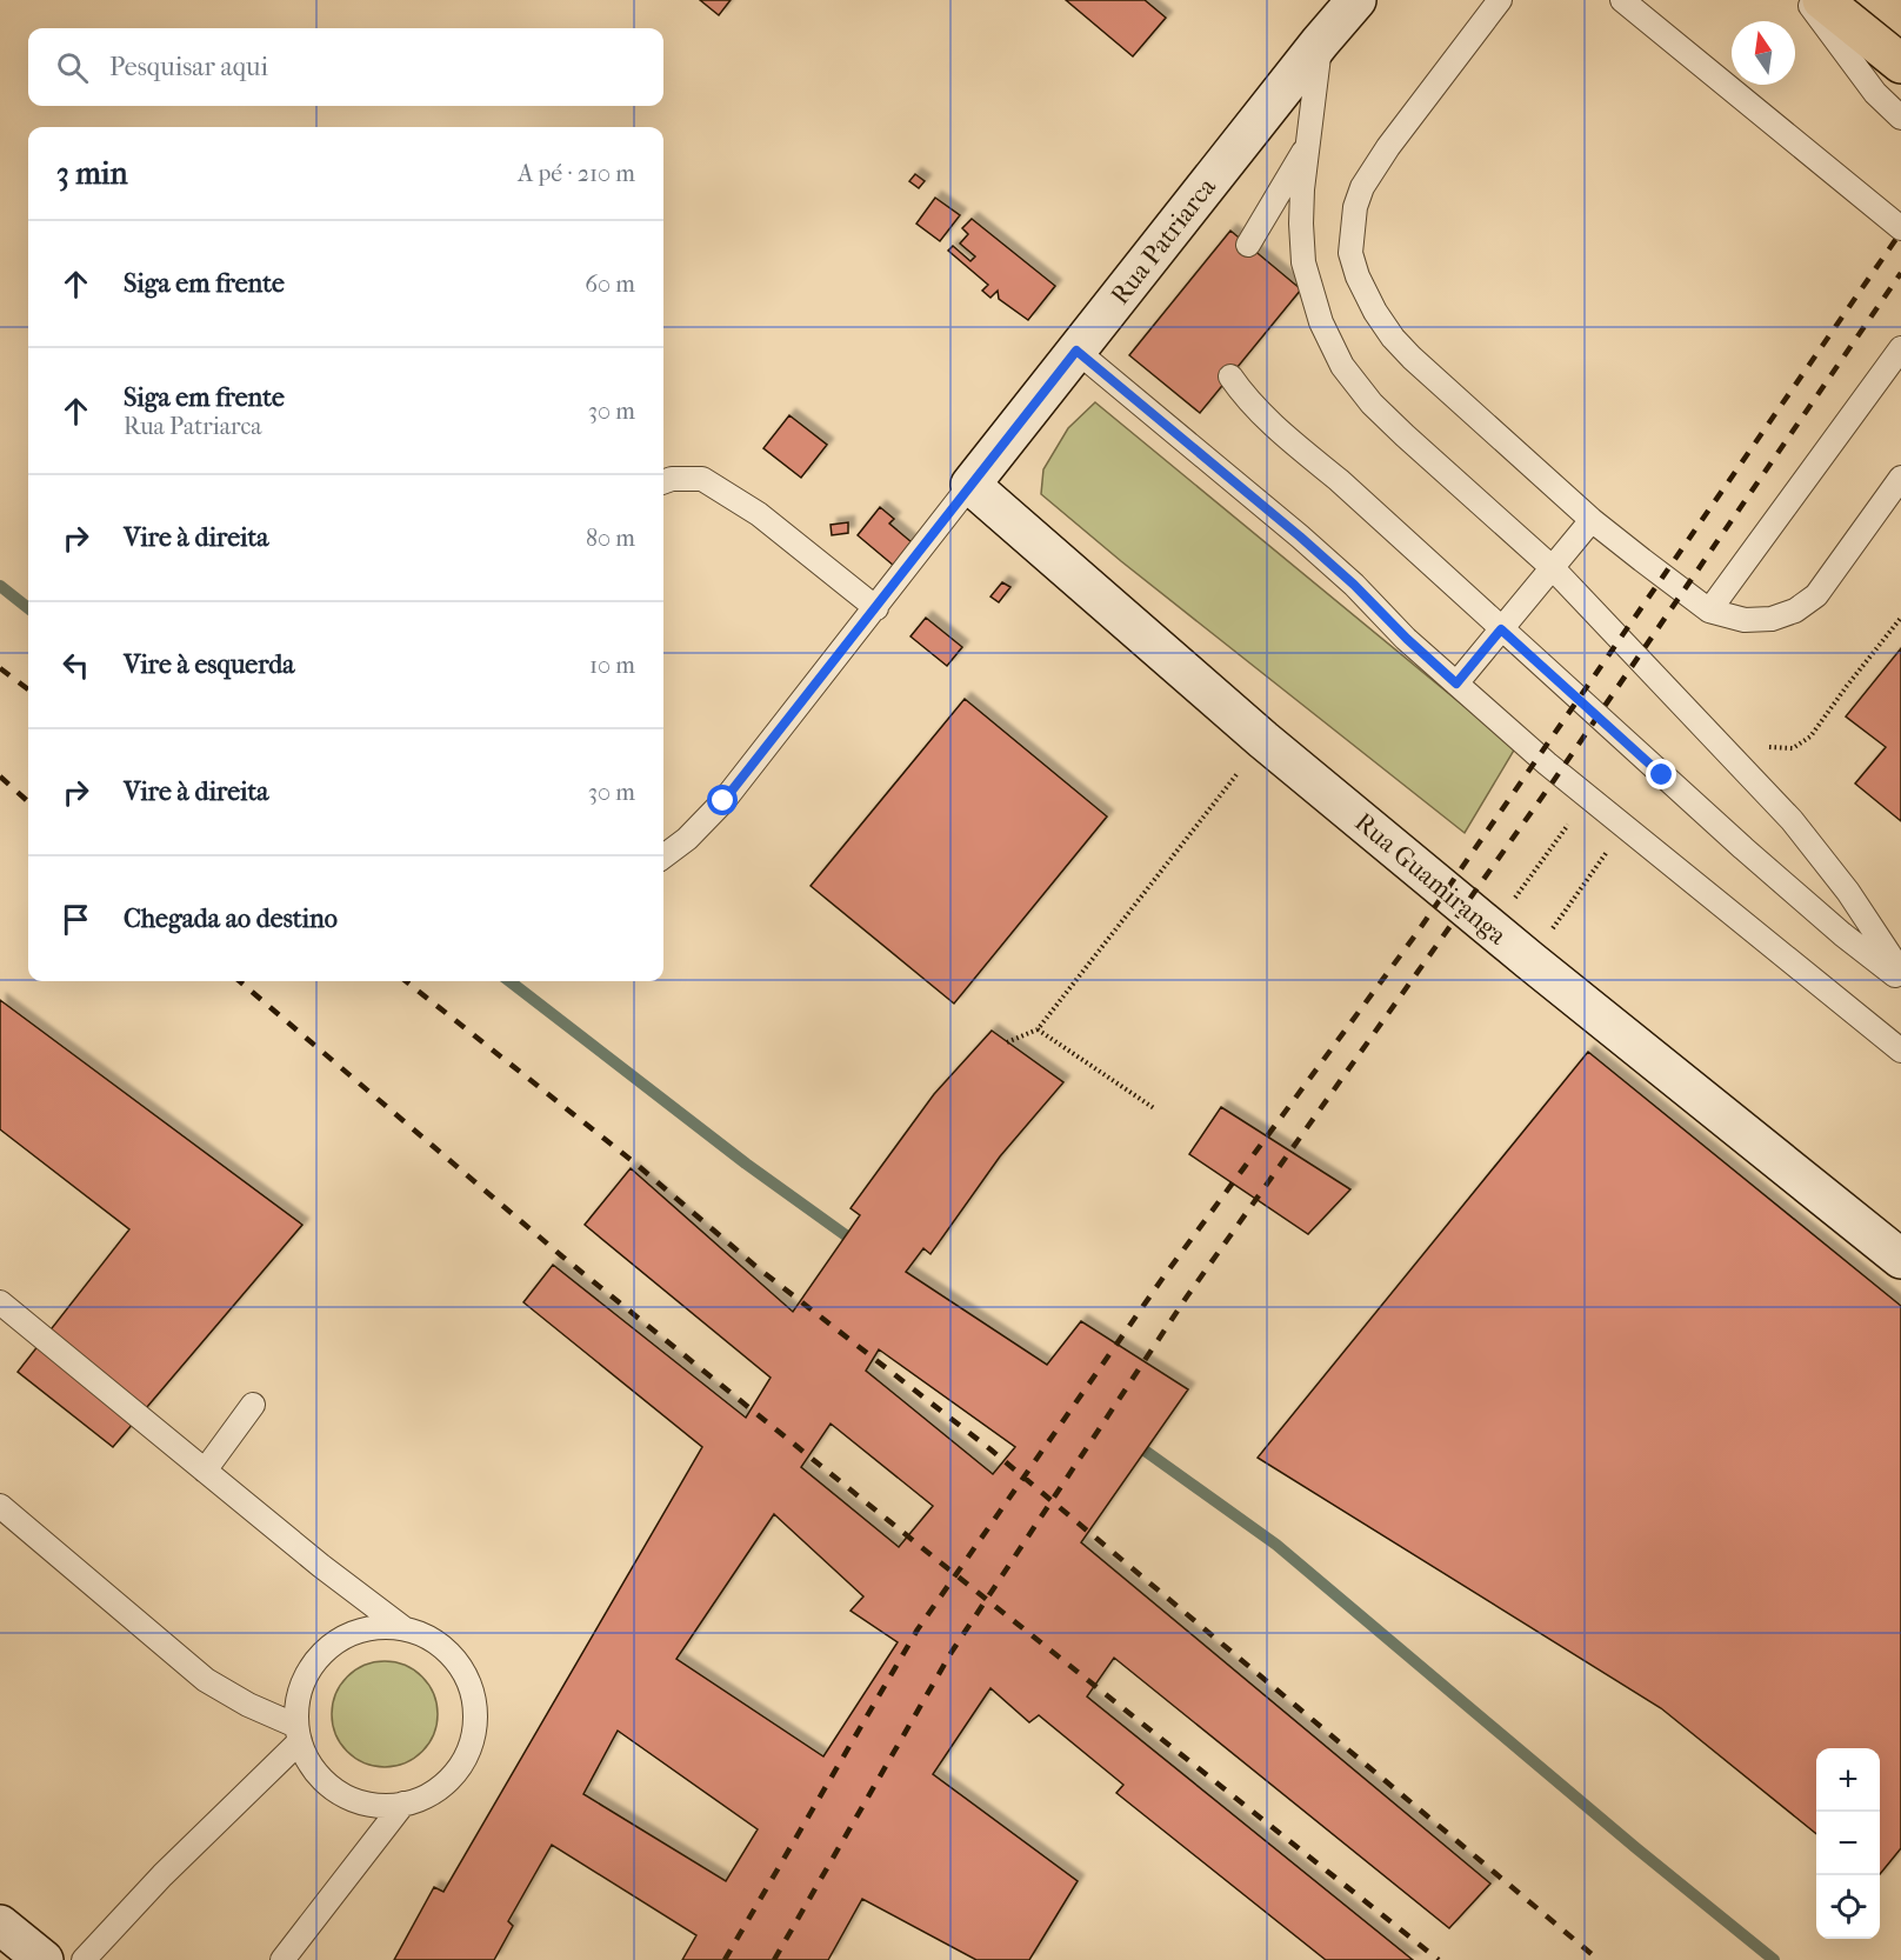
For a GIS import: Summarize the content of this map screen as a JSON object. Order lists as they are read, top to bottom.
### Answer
{
  "streets": {
    "street": ["Rua Patriarca", "Rua Guamiranga"]
  },
  "crossings": [
    ["Rua Patriarca", "Rua Guamiranga"]
  ],
  "north": "top",
  "page": {
    "search": "Pesquisar aqui",
    "heading": ["3 min", "A pé · 210 m"],
    "list": [
      ["Siga em frente", "60 m"],
      ["Siga em frente", "Rua Patriarca", "30 m"],
      ["Vire à direita", "80 m"],
      ["Vire à esquerda", "10 m"],
      ["Vire à direita", "30 m"],
      "Chegada ao destino"
    ],
    "map_buttons": ["+", "−"]
  }
}
